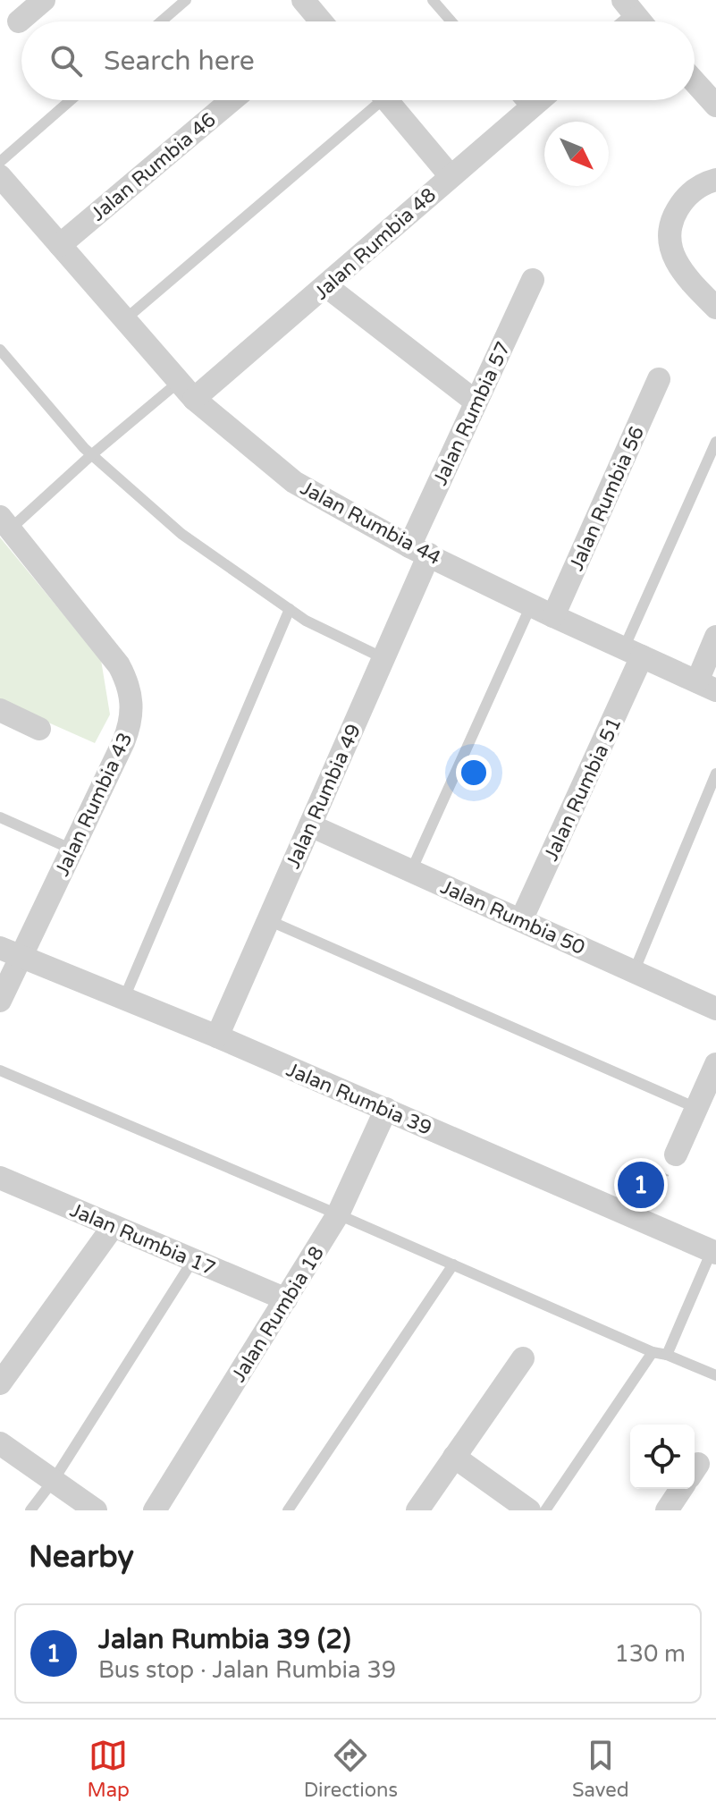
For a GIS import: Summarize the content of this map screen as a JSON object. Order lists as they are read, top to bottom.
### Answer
{
  "streets": {
    "street": [
      "Jalan Rumbia 46",
      "Jalan Rumbia 48",
      "Jalan Rumbia 57",
      "Jalan Rumbia 56",
      "Jalan Rumbia 44",
      "Jalan Rumbia 51",
      "Jalan Rumbia 49",
      "Jalan Rumbia 43",
      "Jalan Rumbia 50",
      "Jalan Rumbia 39",
      "Jalan Rumbia 17",
      "Jalan Rumbia 18"
    ]
  },
  "crossings": [
    ["Jalan Rumbia 46", "Jalan Rumbia 44"],
    ["Jalan Rumbia 48", "Jalan Rumbia 44"],
    ["Jalan Rumbia 57", "Jalan Rumbia 44"],
    ["Jalan Rumbia 57", "Jalan Rumbia 49"],
    ["Jalan Rumbia 56", "Jalan Rumbia 44"],
    ["Jalan Rumbia 44", "Jalan Rumbia 51"],
    ["Jalan Rumbia 44", "Jalan Rumbia 49"],
    ["Jalan Rumbia 51", "Jalan Rumbia 50"],
    ["Jalan Rumbia 49", "Jalan Rumbia 50"],
    ["Jalan Rumbia 49", "Jalan Rumbia 39"],
    ["Jalan Rumbia 43", "Jalan Rumbia 39"],
    ["Jalan Rumbia 39", "Jalan Rumbia 18"],
    ["Jalan Rumbia 17", "Jalan Rumbia 18"]
  ],
  "north": "bottom right",
  "page": {
    "search": "Search here",
    "pins": "1",
    "heading": "Nearby",
    "list": [
      {
        "mark": "1",
        "name": "Jalan Rumbia 39 (2)",
        "note": "Bus stop · Jalan Rumbia 39",
        "value": "130 m"
      }
    ],
    "nav": ["Map", "Directions", "Saved"]
  }
}
